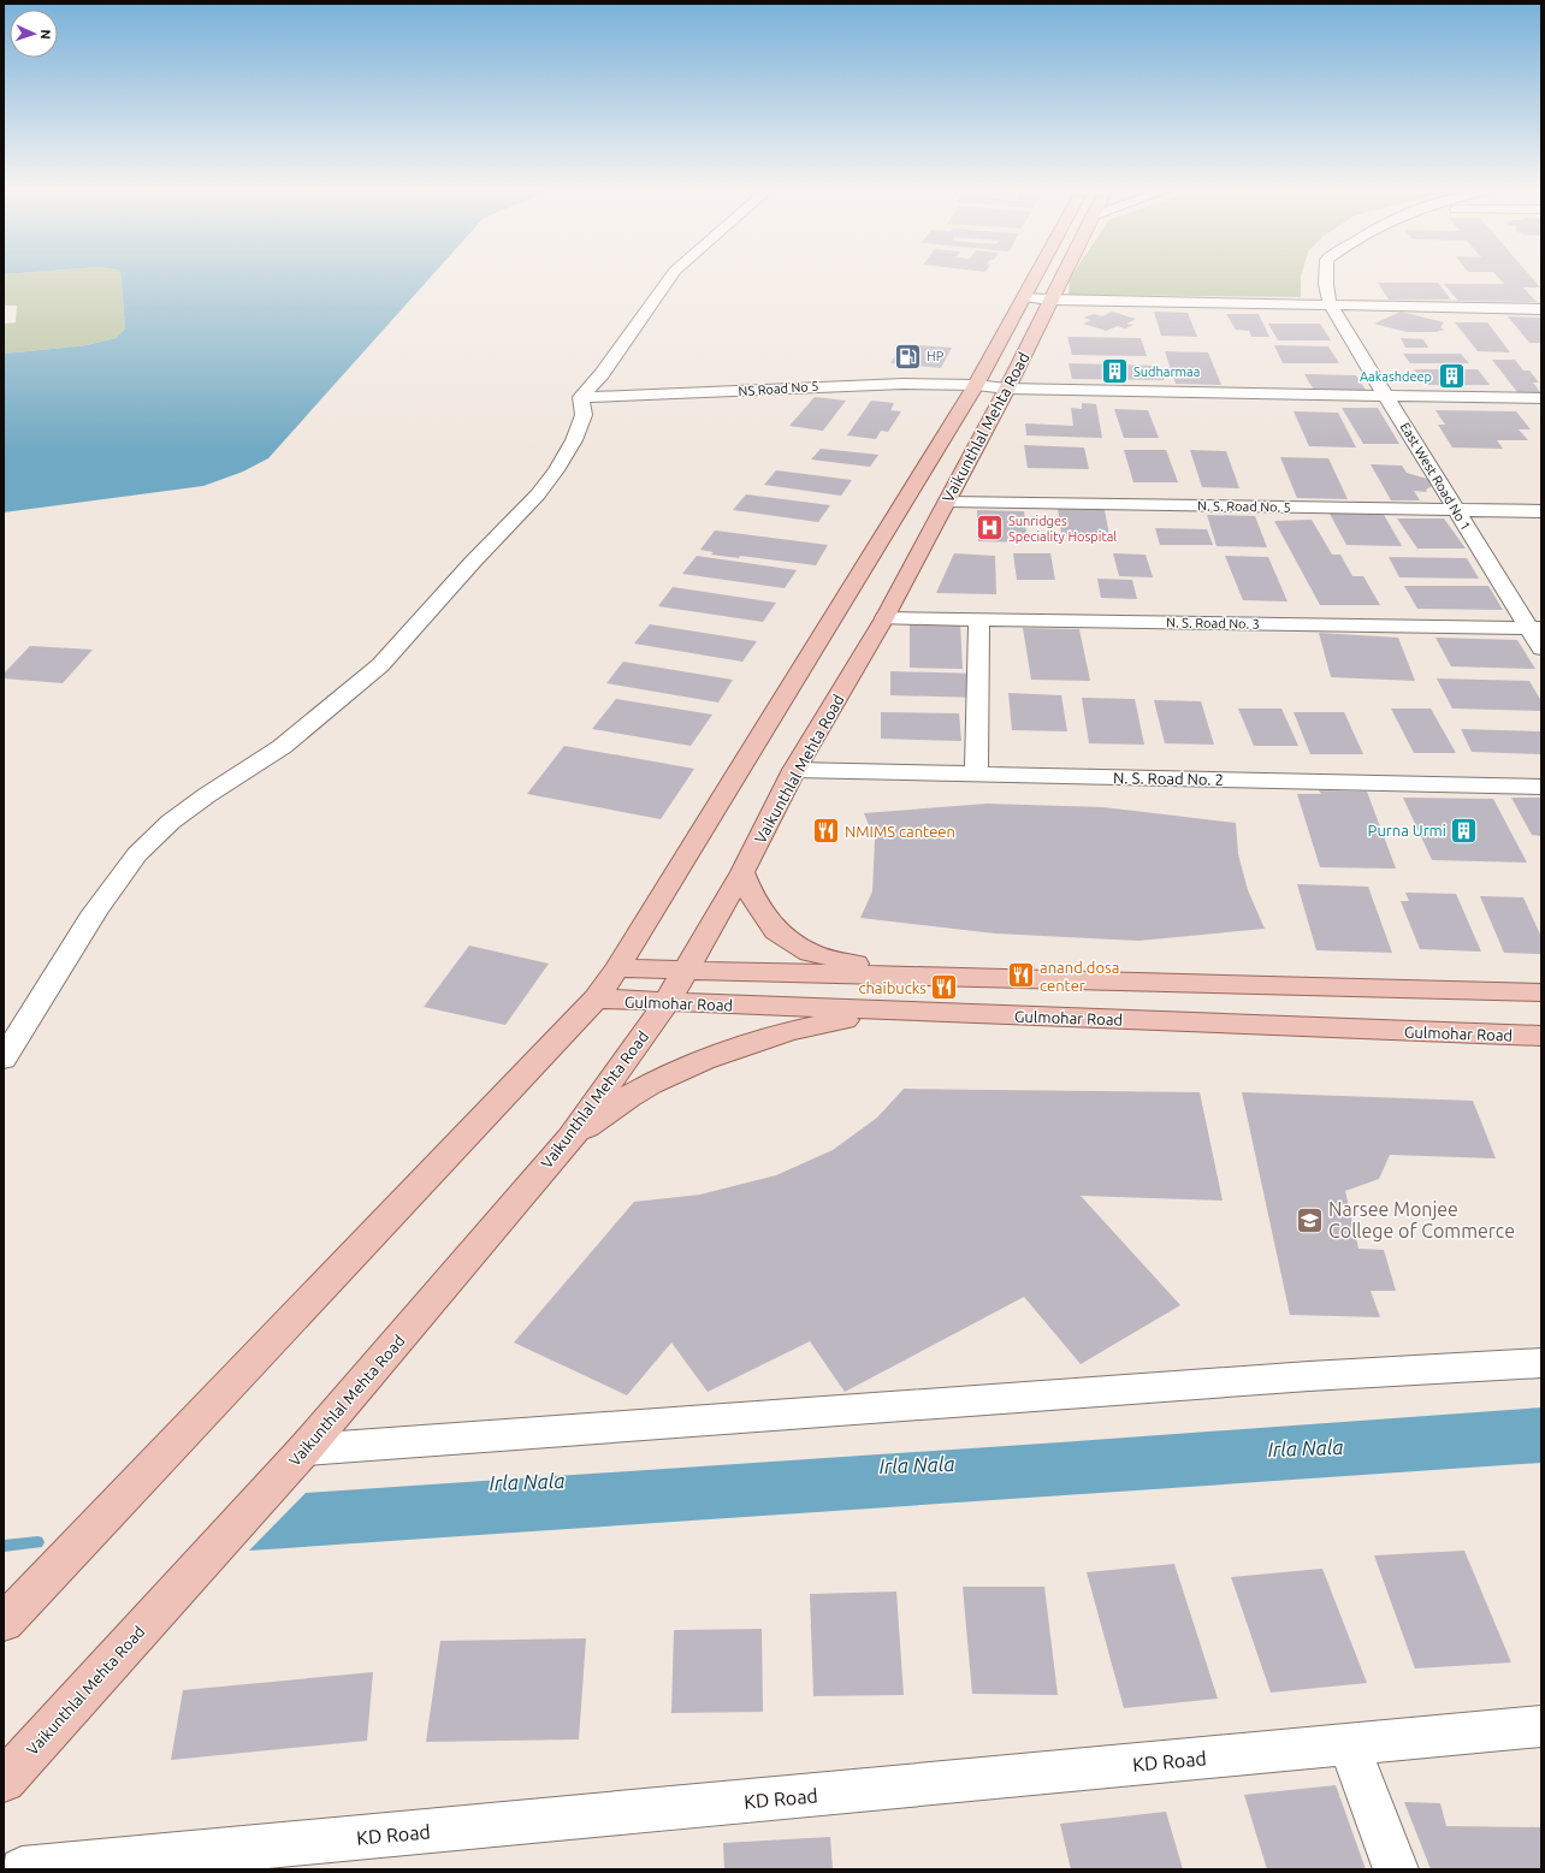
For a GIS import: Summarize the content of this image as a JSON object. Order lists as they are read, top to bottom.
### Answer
{
  "streets": {
    "main road": ["Vaikunthlal Mehta Road", "Gulmohar Road"],
    "street": [
      "NS Road No 5",
      "East West Road No 1",
      "N. S. Road No. 5",
      "N. S. Road No. 3",
      "N. S. Road No. 2",
      "KD Road"
    ]
  },
  "crossings": [
    ["NS Road No 5", "Vaikunthlal Mehta Road"],
    ["Vaikunthlal Mehta Road", "N. S. Road No. 5"],
    ["Vaikunthlal Mehta Road", "N. S. Road No. 3"],
    ["Vaikunthlal Mehta Road", "N. S. Road No. 2"],
    ["Vaikunthlal Mehta Road", "Gulmohar Road"],
    ["East West Road No 1", "N. S. Road No. 5"],
    ["East West Road No 1", "N. S. Road No. 3"]
  ],
  "water": ["Irla Nala"],
  "places": {
    "fuel station": ["HP"],
    "building": ["Sudharmaa", "Aakashdeep", "Purna Urmi"],
    "hospital": ["Sunridges Speciality Hospital"],
    "restaurant": ["NMIMS canteen", "anand dosa center", "chaibucks"],
    "school or university": ["Narsee Monjee College of Commerce"]
  },
  "north": "right"
}
